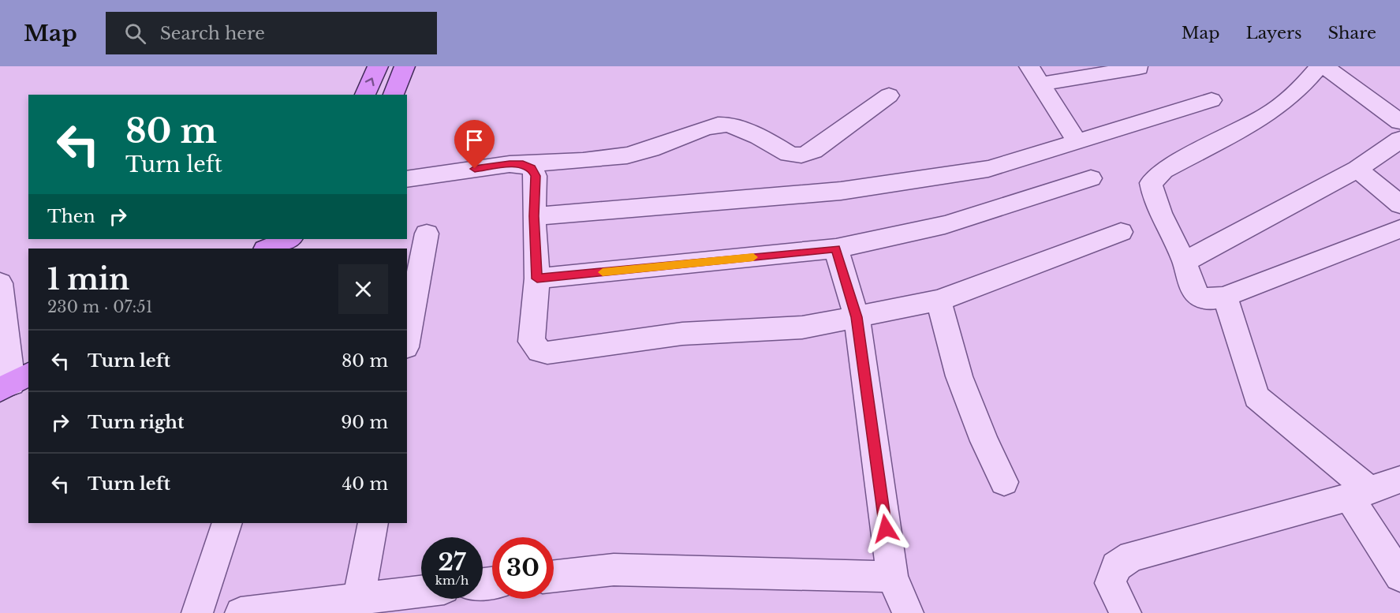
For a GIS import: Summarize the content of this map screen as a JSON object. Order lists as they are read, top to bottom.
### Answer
{
  "page": {
    "header": "Map",
    "search": "Search here",
    "nav": ["Map", "Layers", "Share"],
    "turn": ["80 m", "Turn left"],
    "then": "Then",
    "heading": ["1 min", "230 m · 07:51"],
    "list": [
      {
        "name": "Turn left",
        "value": "80 m"
      },
      {
        "name": "Turn right",
        "value": "90 m"
      },
      {
        "name": "Turn left",
        "value": "40 m"
      }
    ],
    "speed": "27 km/h",
    "limit": "30"
  }
}
